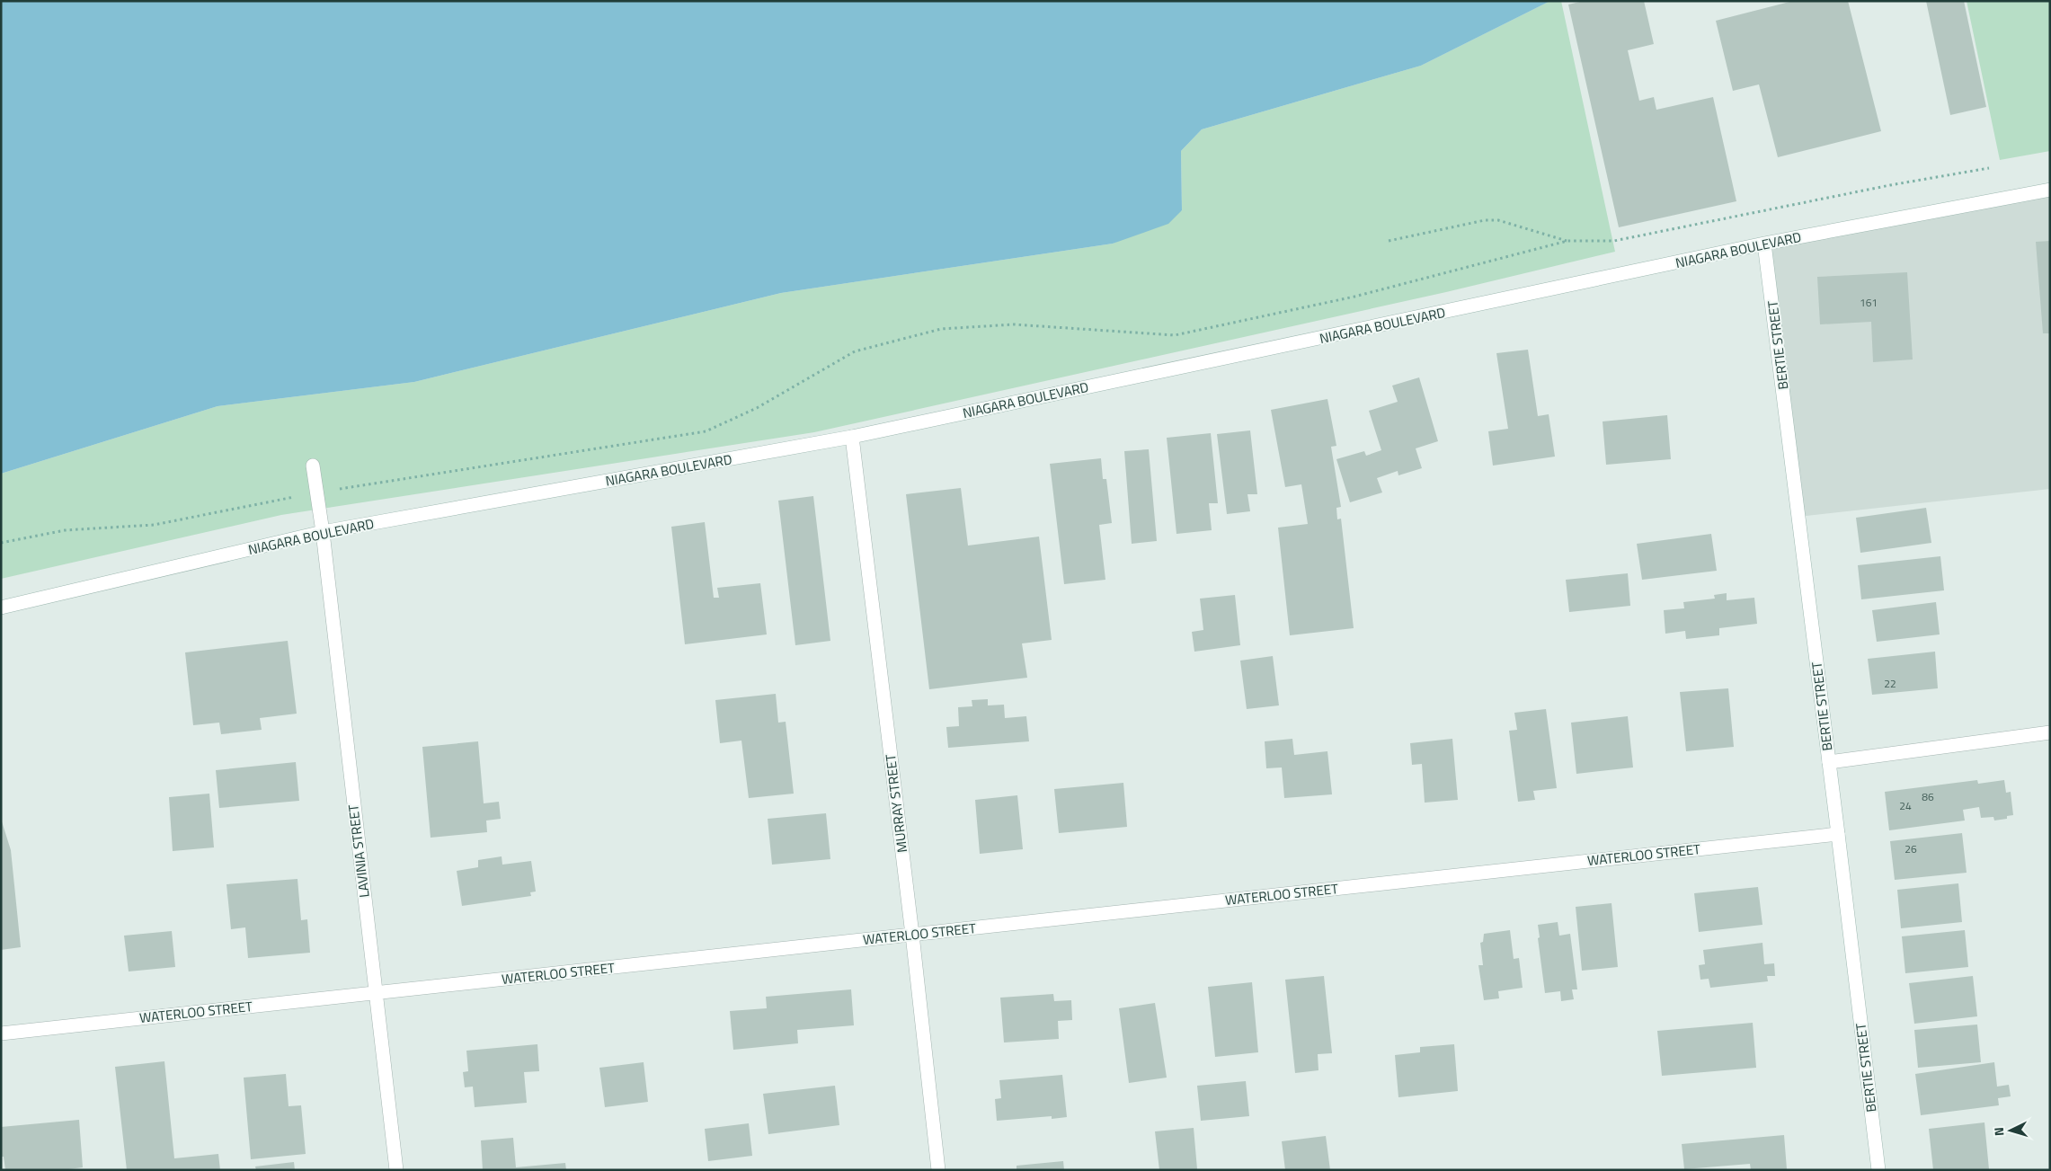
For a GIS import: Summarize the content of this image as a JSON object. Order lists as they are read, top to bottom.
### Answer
{
  "streets": {
    "street": [
      "NIAGARA BOULEVARD",
      "BERTIE STREET",
      "MURRAY STREET",
      "LAVINIA STREET",
      "WATERLOO STREET"
    ]
  },
  "crossings": [
    ["NIAGARA BOULEVARD", "BERTIE STREET"],
    ["NIAGARA BOULEVARD", "MURRAY STREET"],
    ["NIAGARA BOULEVARD", "LAVINIA STREET"],
    ["BERTIE STREET", "WATERLOO STREET"],
    ["MURRAY STREET", "WATERLOO STREET"],
    ["LAVINIA STREET", "WATERLOO STREET"]
  ],
  "house_numbers": [
    "161",
    "22",
    "86",
    "24",
    "26"
  ],
  "north": "left"
}
